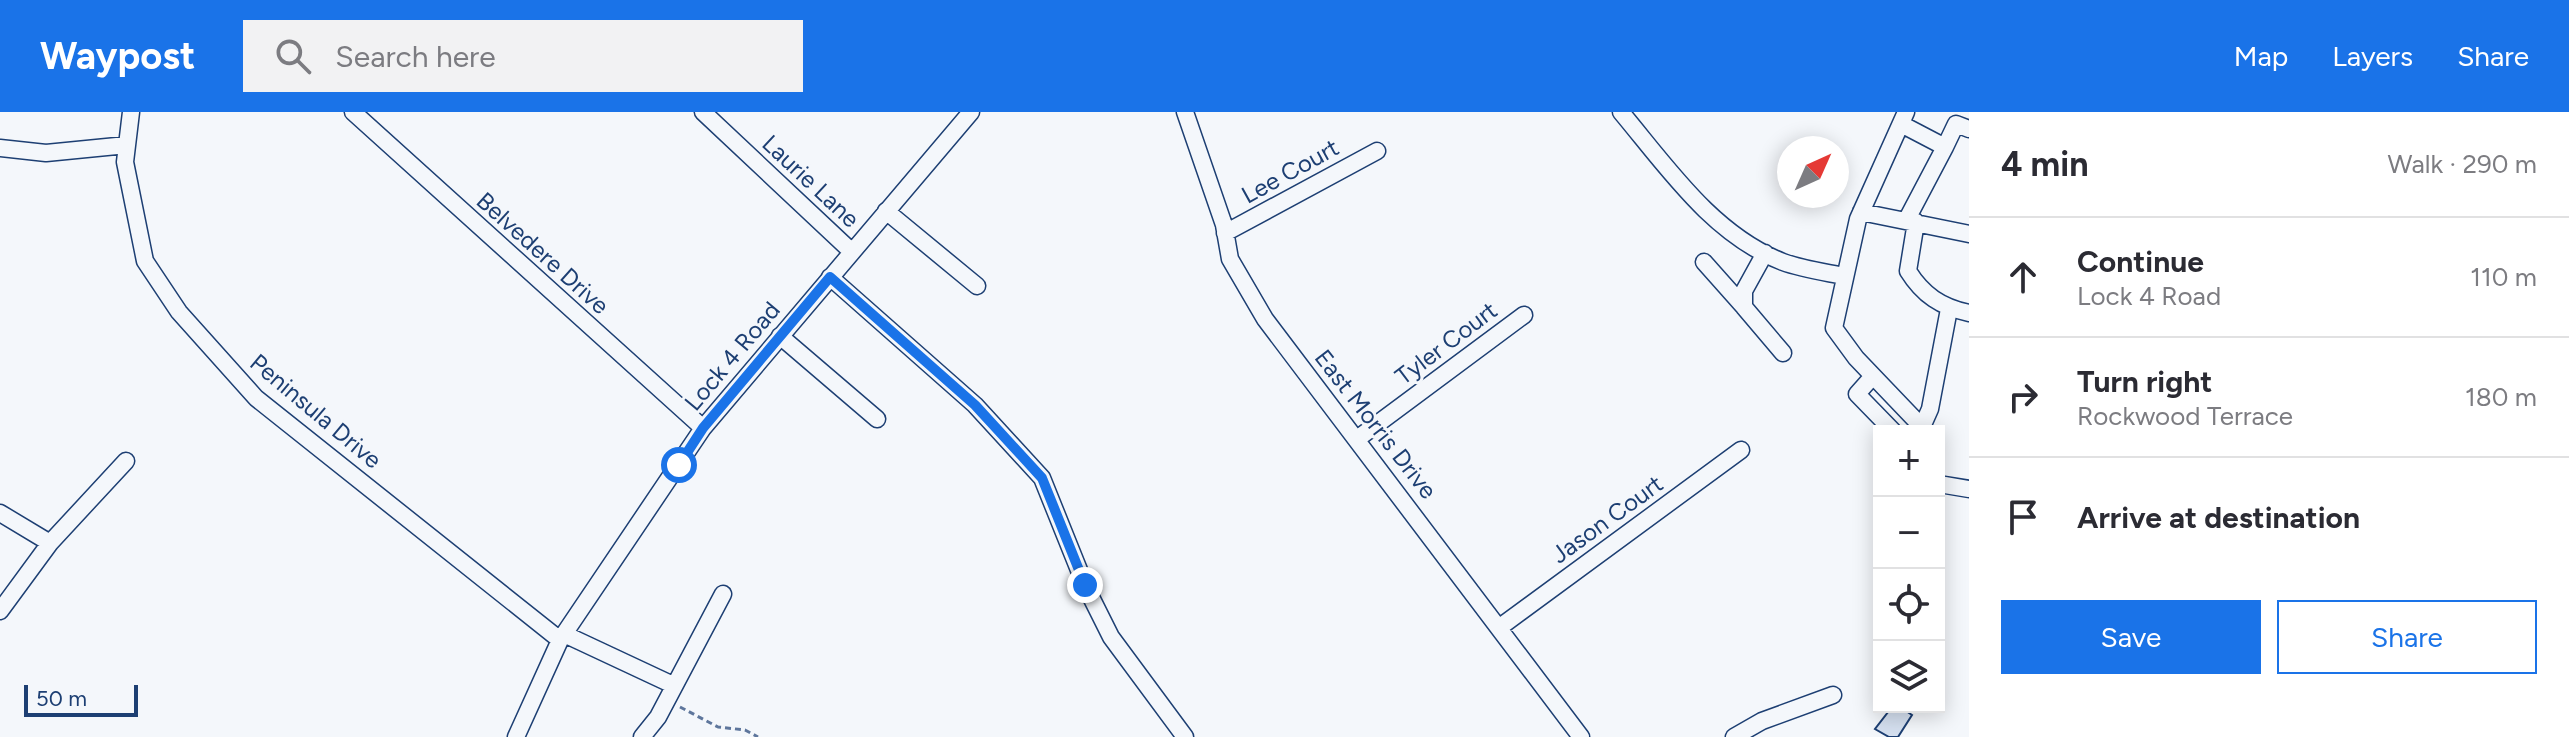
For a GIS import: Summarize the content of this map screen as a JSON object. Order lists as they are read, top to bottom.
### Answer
{
  "streets": {
    "street": [
      "Lee Court",
      "Laurie Lane",
      "Belvedere Drive",
      "Tyler Court",
      "Lock 4 Road",
      "Peninsula Drive",
      "East Morris Drive",
      "Jason Court"
    ]
  },
  "crossings": [
    ["Lee Court", "East Morris Drive"],
    ["Laurie Lane", "Lock 4 Road"],
    ["Belvedere Drive", "Lock 4 Road"],
    ["Tyler Court", "East Morris Drive"],
    ["Lock 4 Road", "Peninsula Drive"],
    ["East Morris Drive", "Jason Court"]
  ],
  "scale_bar": "50 m",
  "north": "top right",
  "page": {
    "header": "Waypost",
    "search": "Search here",
    "nav": ["Map", "Layers", "Share"],
    "heading": ["4 min", "Walk · 290 m"],
    "list": [
      ["Continue", "Lock 4 Road", "110 m"],
      ["Turn right", "Rockwood Terrace", "180 m"],
      "Arrive at destination"
    ],
    "map_buttons": ["+", "−"],
    "buttons": ["Save", "Share"],
    "scale": "50 m"
  }
}
